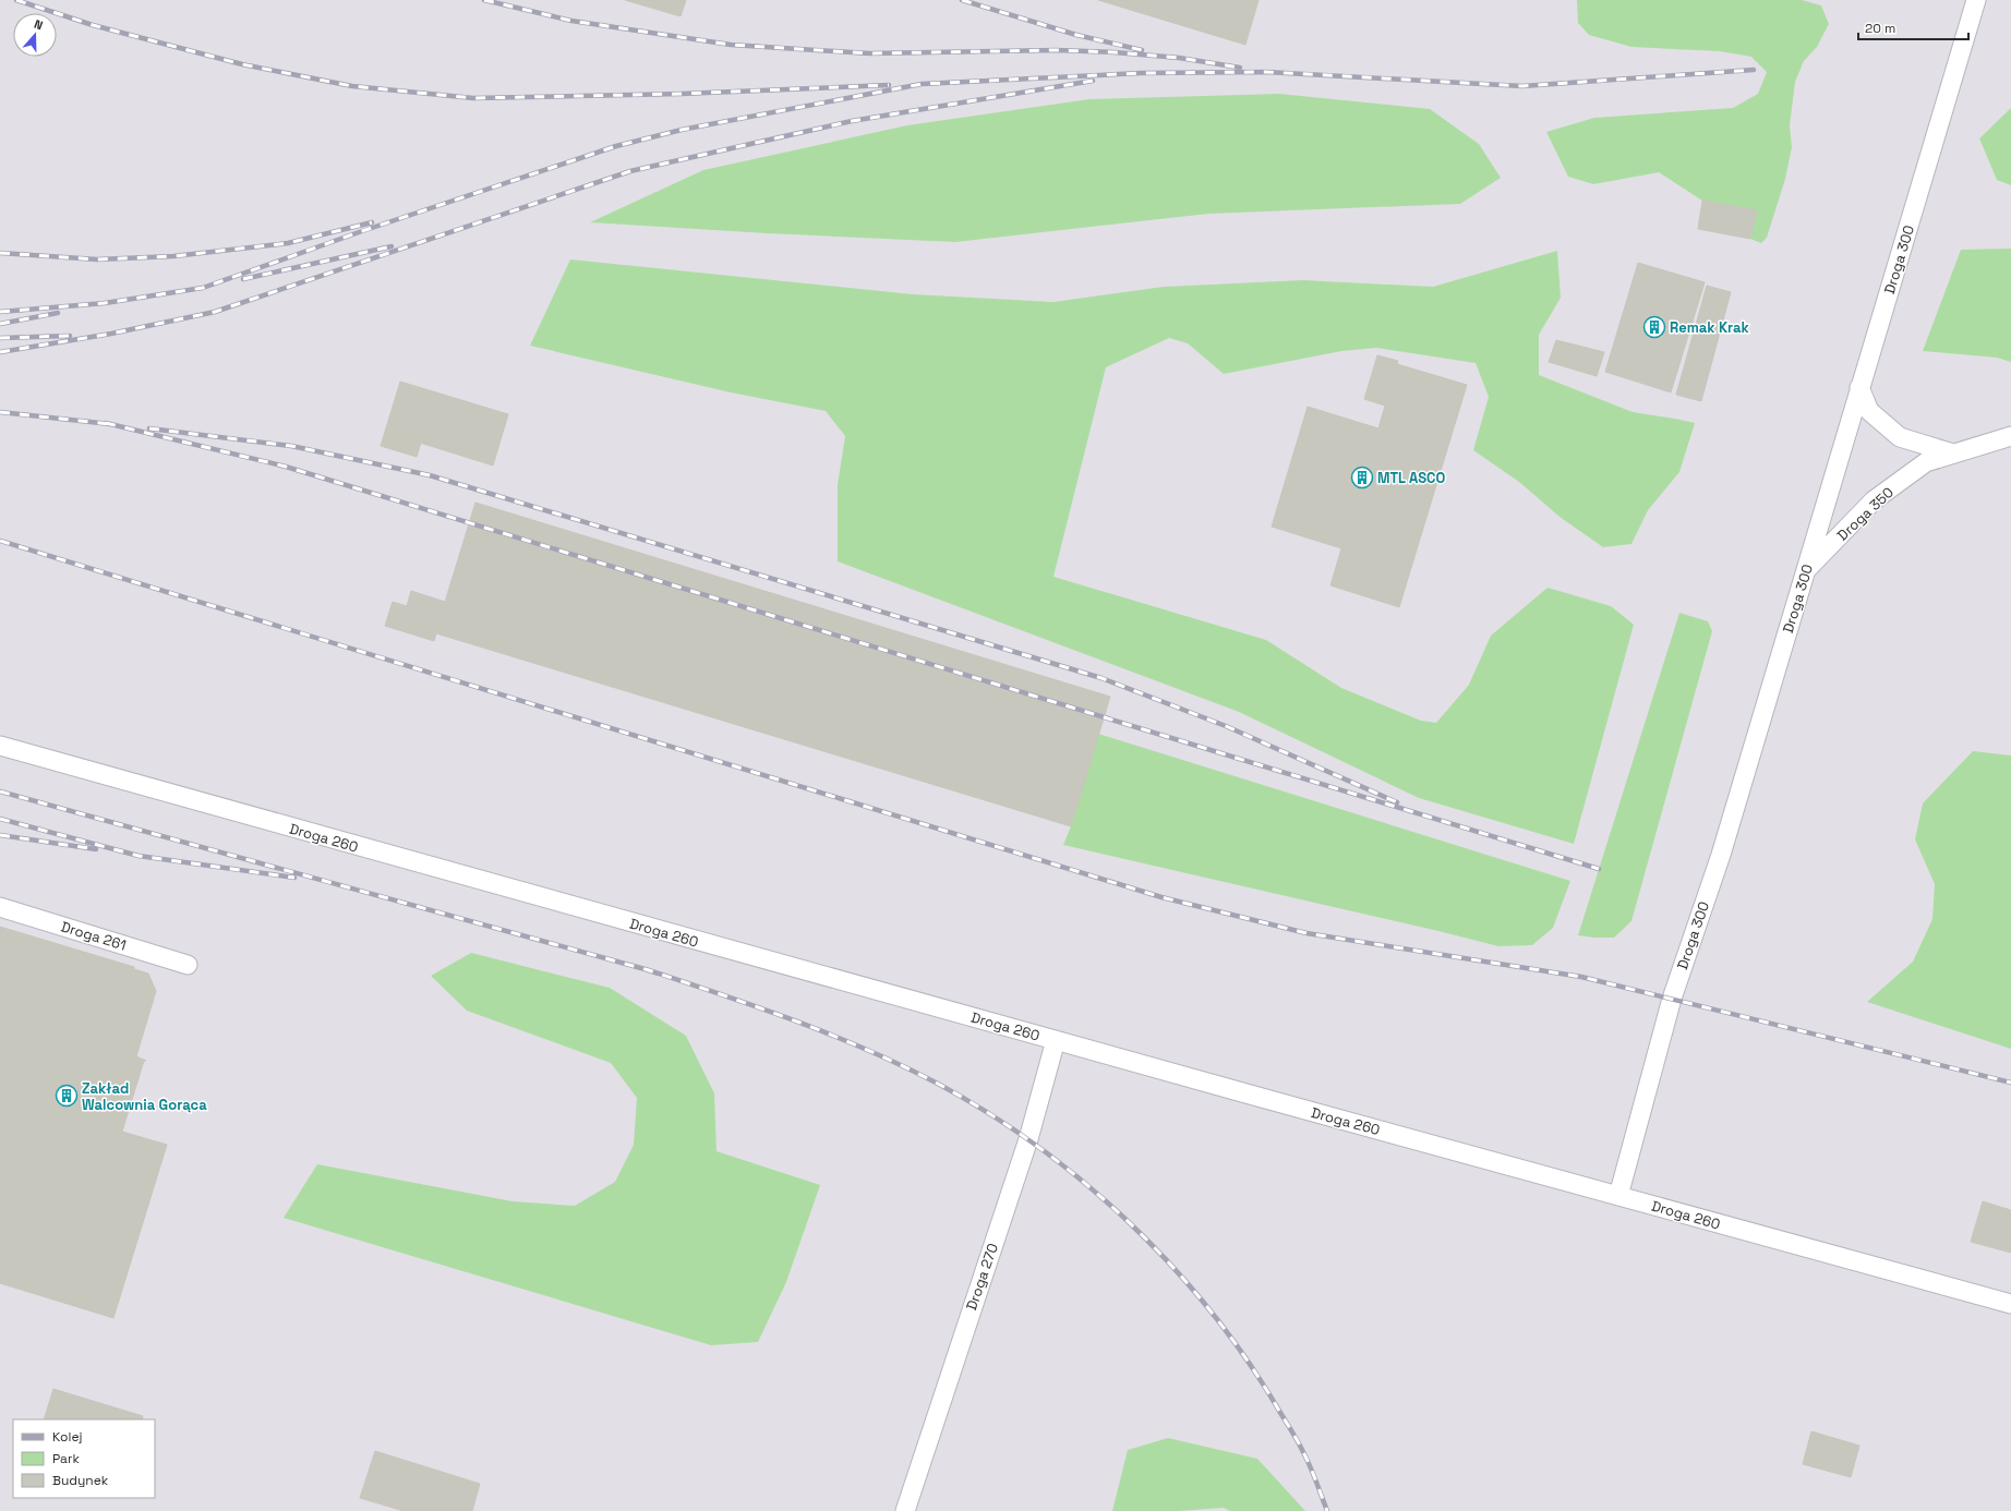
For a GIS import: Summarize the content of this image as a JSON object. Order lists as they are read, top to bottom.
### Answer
{
  "streets": {
    "lane": [
      "Droga 300",
      "Droga 350",
      "Droga 260",
      "Droga 261",
      "Droga 270"
    ]
  },
  "crossings": [
    ["Droga 300", "Droga 350"],
    ["Droga 300", "Droga 260"],
    ["Droga 260", "Droga 270"]
  ],
  "places": {
    "building": ["Remak Krak", "MTL ASCO", "Zakład Walcownia Gorąca"]
  },
  "legend": ["Kolej", "Park", "Budynek"],
  "scale_bar": "20 m",
  "north": "top"
}
